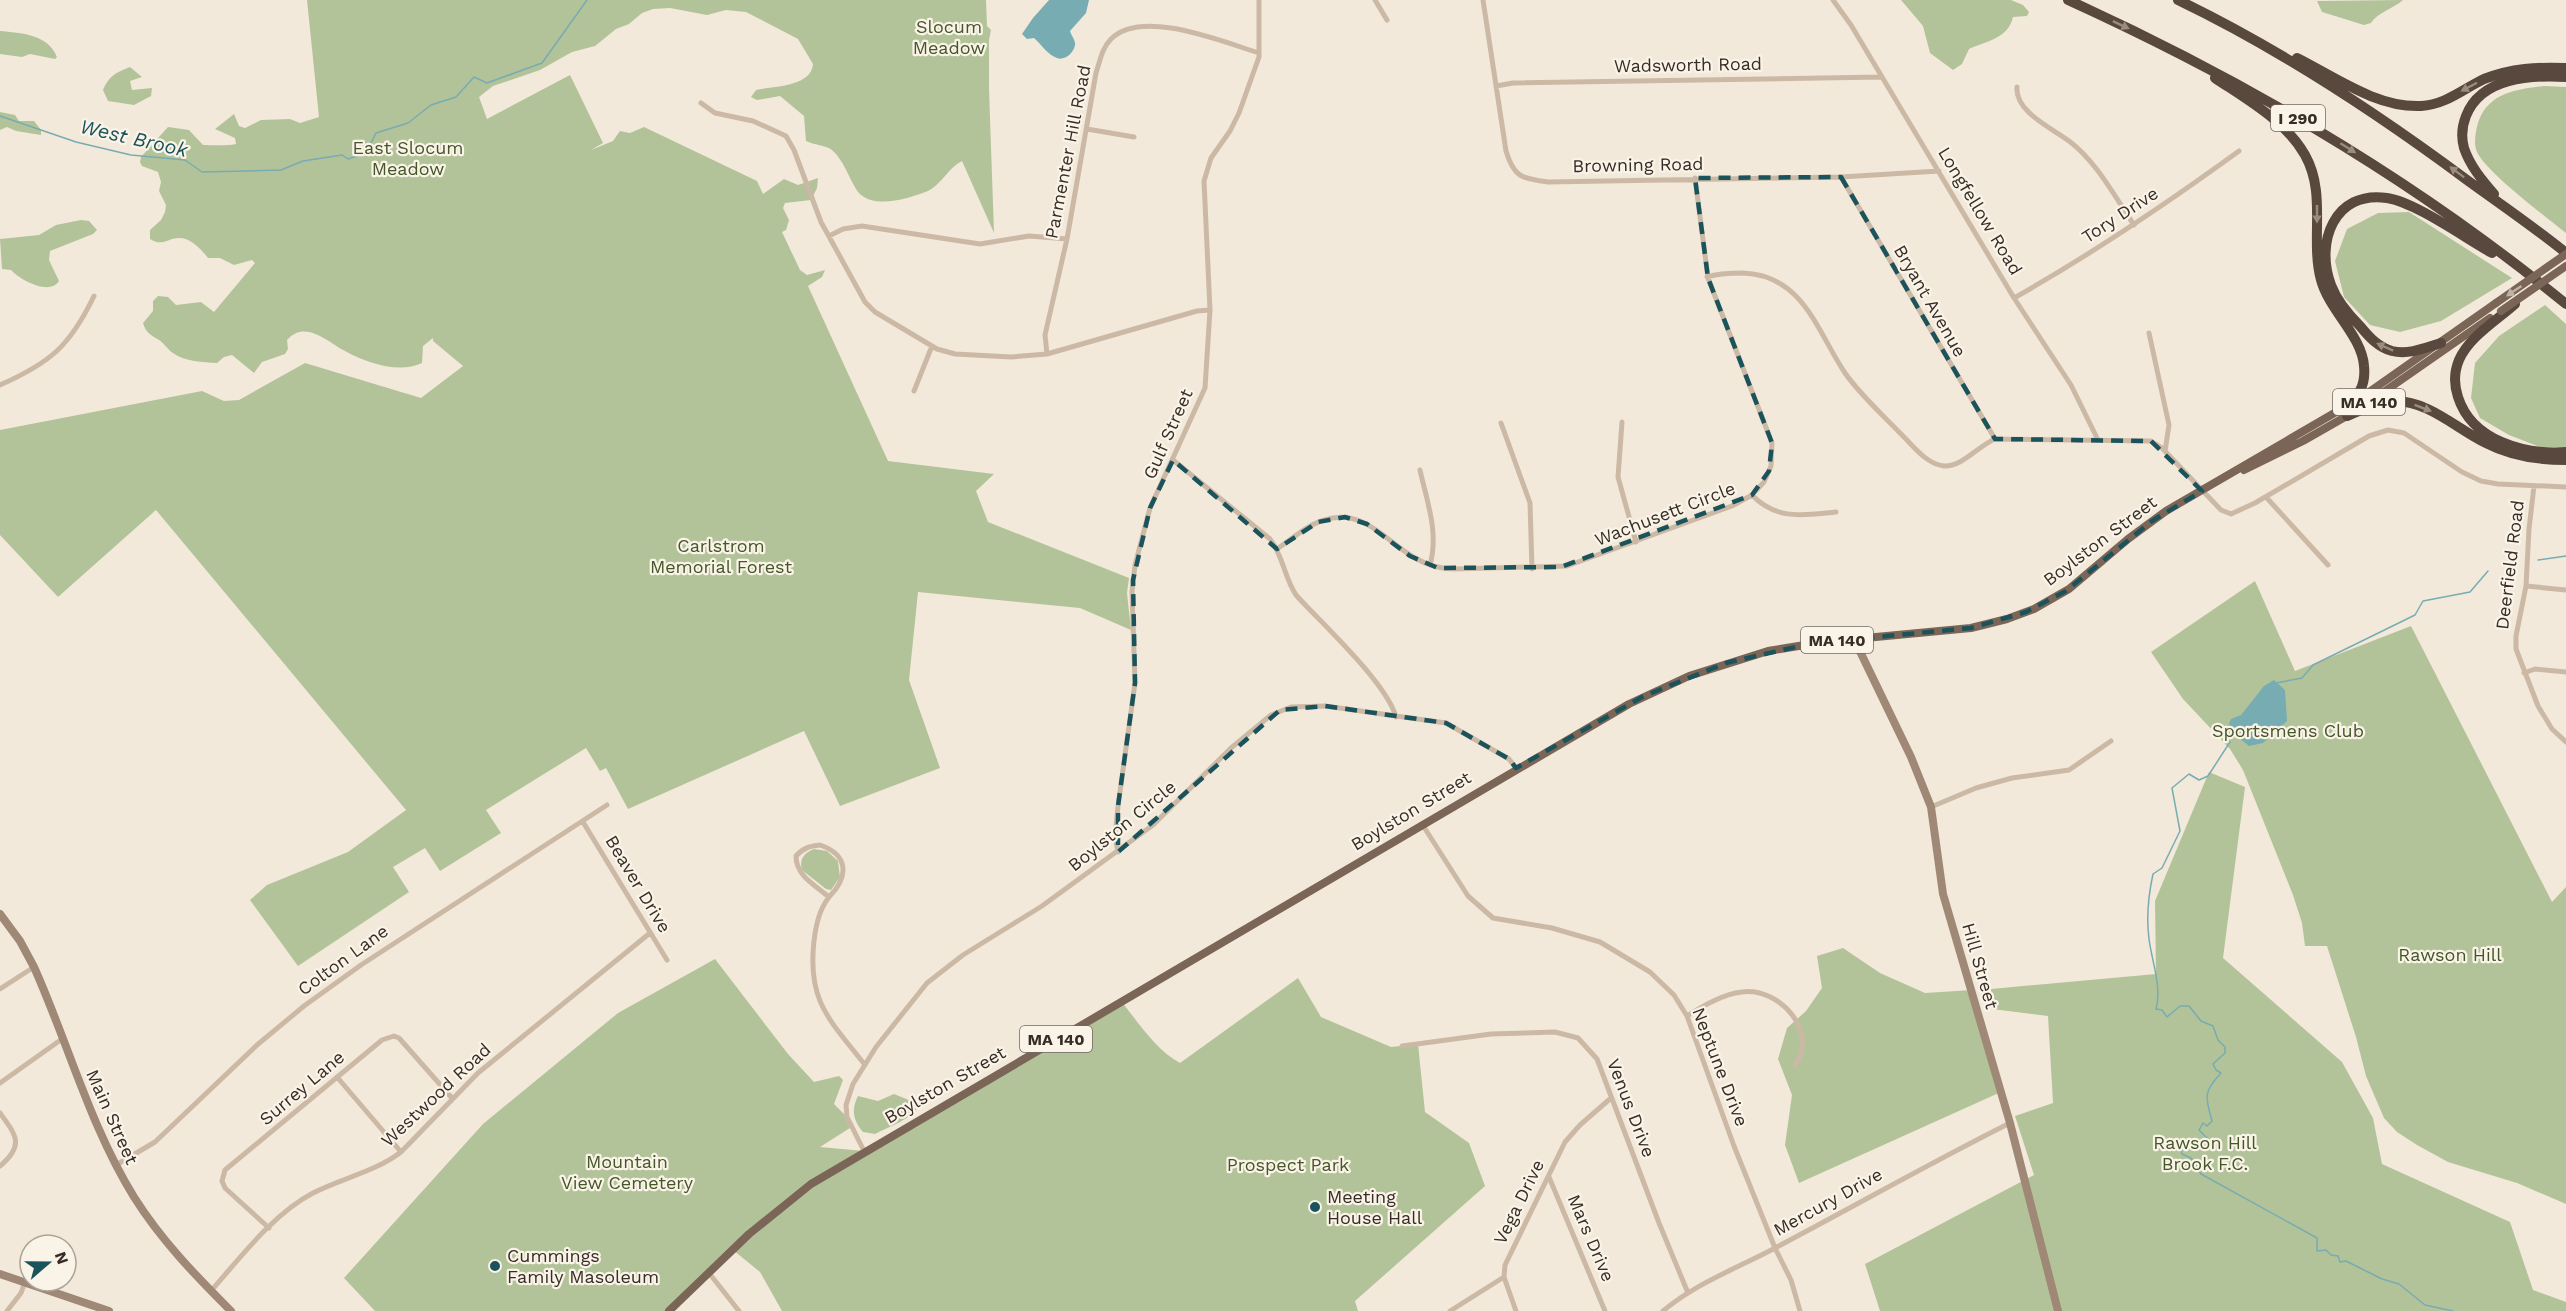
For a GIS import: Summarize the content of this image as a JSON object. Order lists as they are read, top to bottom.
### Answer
{
  "streets": {
    "highway": ["I 290"],
    "main road": ["MA 140", "Boylston Street"],
    "street": [
      "Wadsworth Road",
      "Parmenter Hill Road",
      "Browning Road",
      "Longfellow Road",
      "Tory Drive",
      "Bryant Avenue",
      "Gulf Street",
      "Wachusett Circle",
      "Deerfield Road",
      "Boylston Circle",
      "Beaver Drive",
      "Colton Lane",
      "Hill Street",
      "Neptune Drive",
      "Surrey Lane",
      "Westwood Road",
      "Venus Drive",
      "Main Street",
      "Vega Drive",
      "Mercury Drive",
      "Mars Drive"
    ]
  },
  "crossings": [
    ["Wadsworth Road", "Browning Road"],
    ["Wadsworth Road", "Longfellow Road"],
    ["I 290", "Boylston Street"],
    ["Parmenter Hill Road", "Gulf Street"],
    ["Browning Road", "Longfellow Road"],
    ["Browning Road", "Bryant Avenue"],
    ["Browning Road", "Wachusett Circle"],
    ["Longfellow Road", "Tory Drive"],
    ["Gulf Street", "Boylston Circle"],
    ["Boylston Street", "Boylston Circle"],
    ["Boylston Street", "Hill Street"],
    ["Boylston Street", "Neptune Drive"],
    ["Beaver Drive", "Colton Lane"],
    ["Beaver Drive", "Westwood Road"],
    ["Colton Lane", "Main Street"],
    ["Hill Street", "Mercury Drive"],
    ["Neptune Drive", "Mercury Drive"],
    ["Surrey Lane", "Westwood Road"],
    ["Westwood Road", "Main Street"],
    ["Venus Drive", "Vega Drive"],
    ["Venus Drive", "Mercury Drive"],
    ["Vega Drive", "Mars Drive"]
  ],
  "water": ["West Brook"],
  "parks": [
    "Slocum Meadow",
    "East Slocum Meadow",
    "Carlstrom Memorial Forest",
    "Sportsmens Club",
    "Rawson Hill",
    "Rawson Hill Brook F.C.",
    "Mountain View Cemetery",
    "Prospect Park"
  ],
  "places": ["Meeting House Hall", "Cummings Family Masoleum"],
  "north": "right"
}
